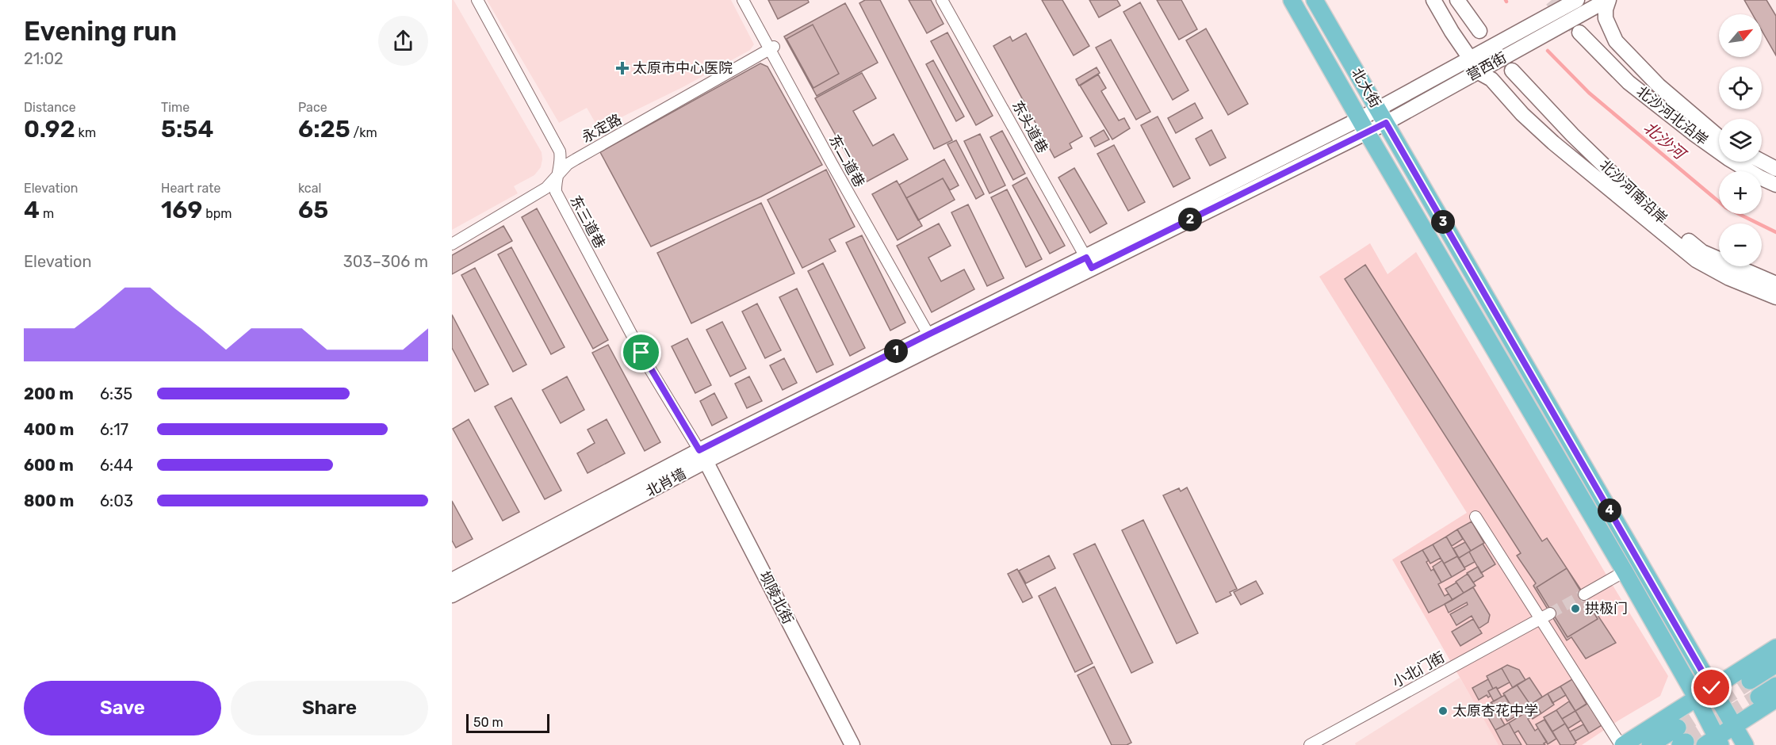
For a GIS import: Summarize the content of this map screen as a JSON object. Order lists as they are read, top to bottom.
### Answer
{
  "streets": {
    "main road": ["北大街"],
    "street": [
      "营西街",
      "北沙河北沿岸",
      "东头道巷",
      "永定路",
      "东二道巷",
      "北沙河南沿岸",
      "东三道巷",
      "北肖墙",
      "坝陵北街",
      "小北门街"
    ]
  },
  "crossings": [
    ["营西街", "北大街"],
    ["营西街", "北肖墙"],
    ["东头道巷", "北肖墙"],
    ["永定路", "东二道巷"],
    ["永定路", "东三道巷"],
    ["东三道巷", "北肖墙"],
    ["东三道巷", "坝陵北街"],
    ["北肖墙", "坝陵北街"]
  ],
  "water": ["北沙河"],
  "places": {
    "health": ["太原市中心医院"],
    "other": ["拱极门", "太原杏花中学"]
  },
  "scale_bar": "50 m",
  "north": "top right",
  "page": {
    "heading": ["Evening run", "21:02"],
    "map_buttons": ["+", "−"],
    "stats": [
      ["Distance", "0.92 km"],
      ["Time", "5:54"],
      ["Pace", "6:25 /km"],
      ["Elevation", "4 m"],
      ["Heart rate", "169 bpm"],
      ["kcal", "65"]
    ],
    "pins": [
      "2",
      "3",
      "1",
      "4"
    ],
    "chart": ["Elevation", "303–306 m"],
    "list": [
      {
        "name": "200 m",
        "note": "6:35"
      },
      {
        "name": "400 m",
        "note": "6:17"
      },
      {
        "name": "600 m",
        "note": "6:44"
      },
      {
        "name": "800 m",
        "note": "6:03"
      }
    ],
    "buttons": ["Save", "Share"],
    "scale": "50 m"
  }
}
